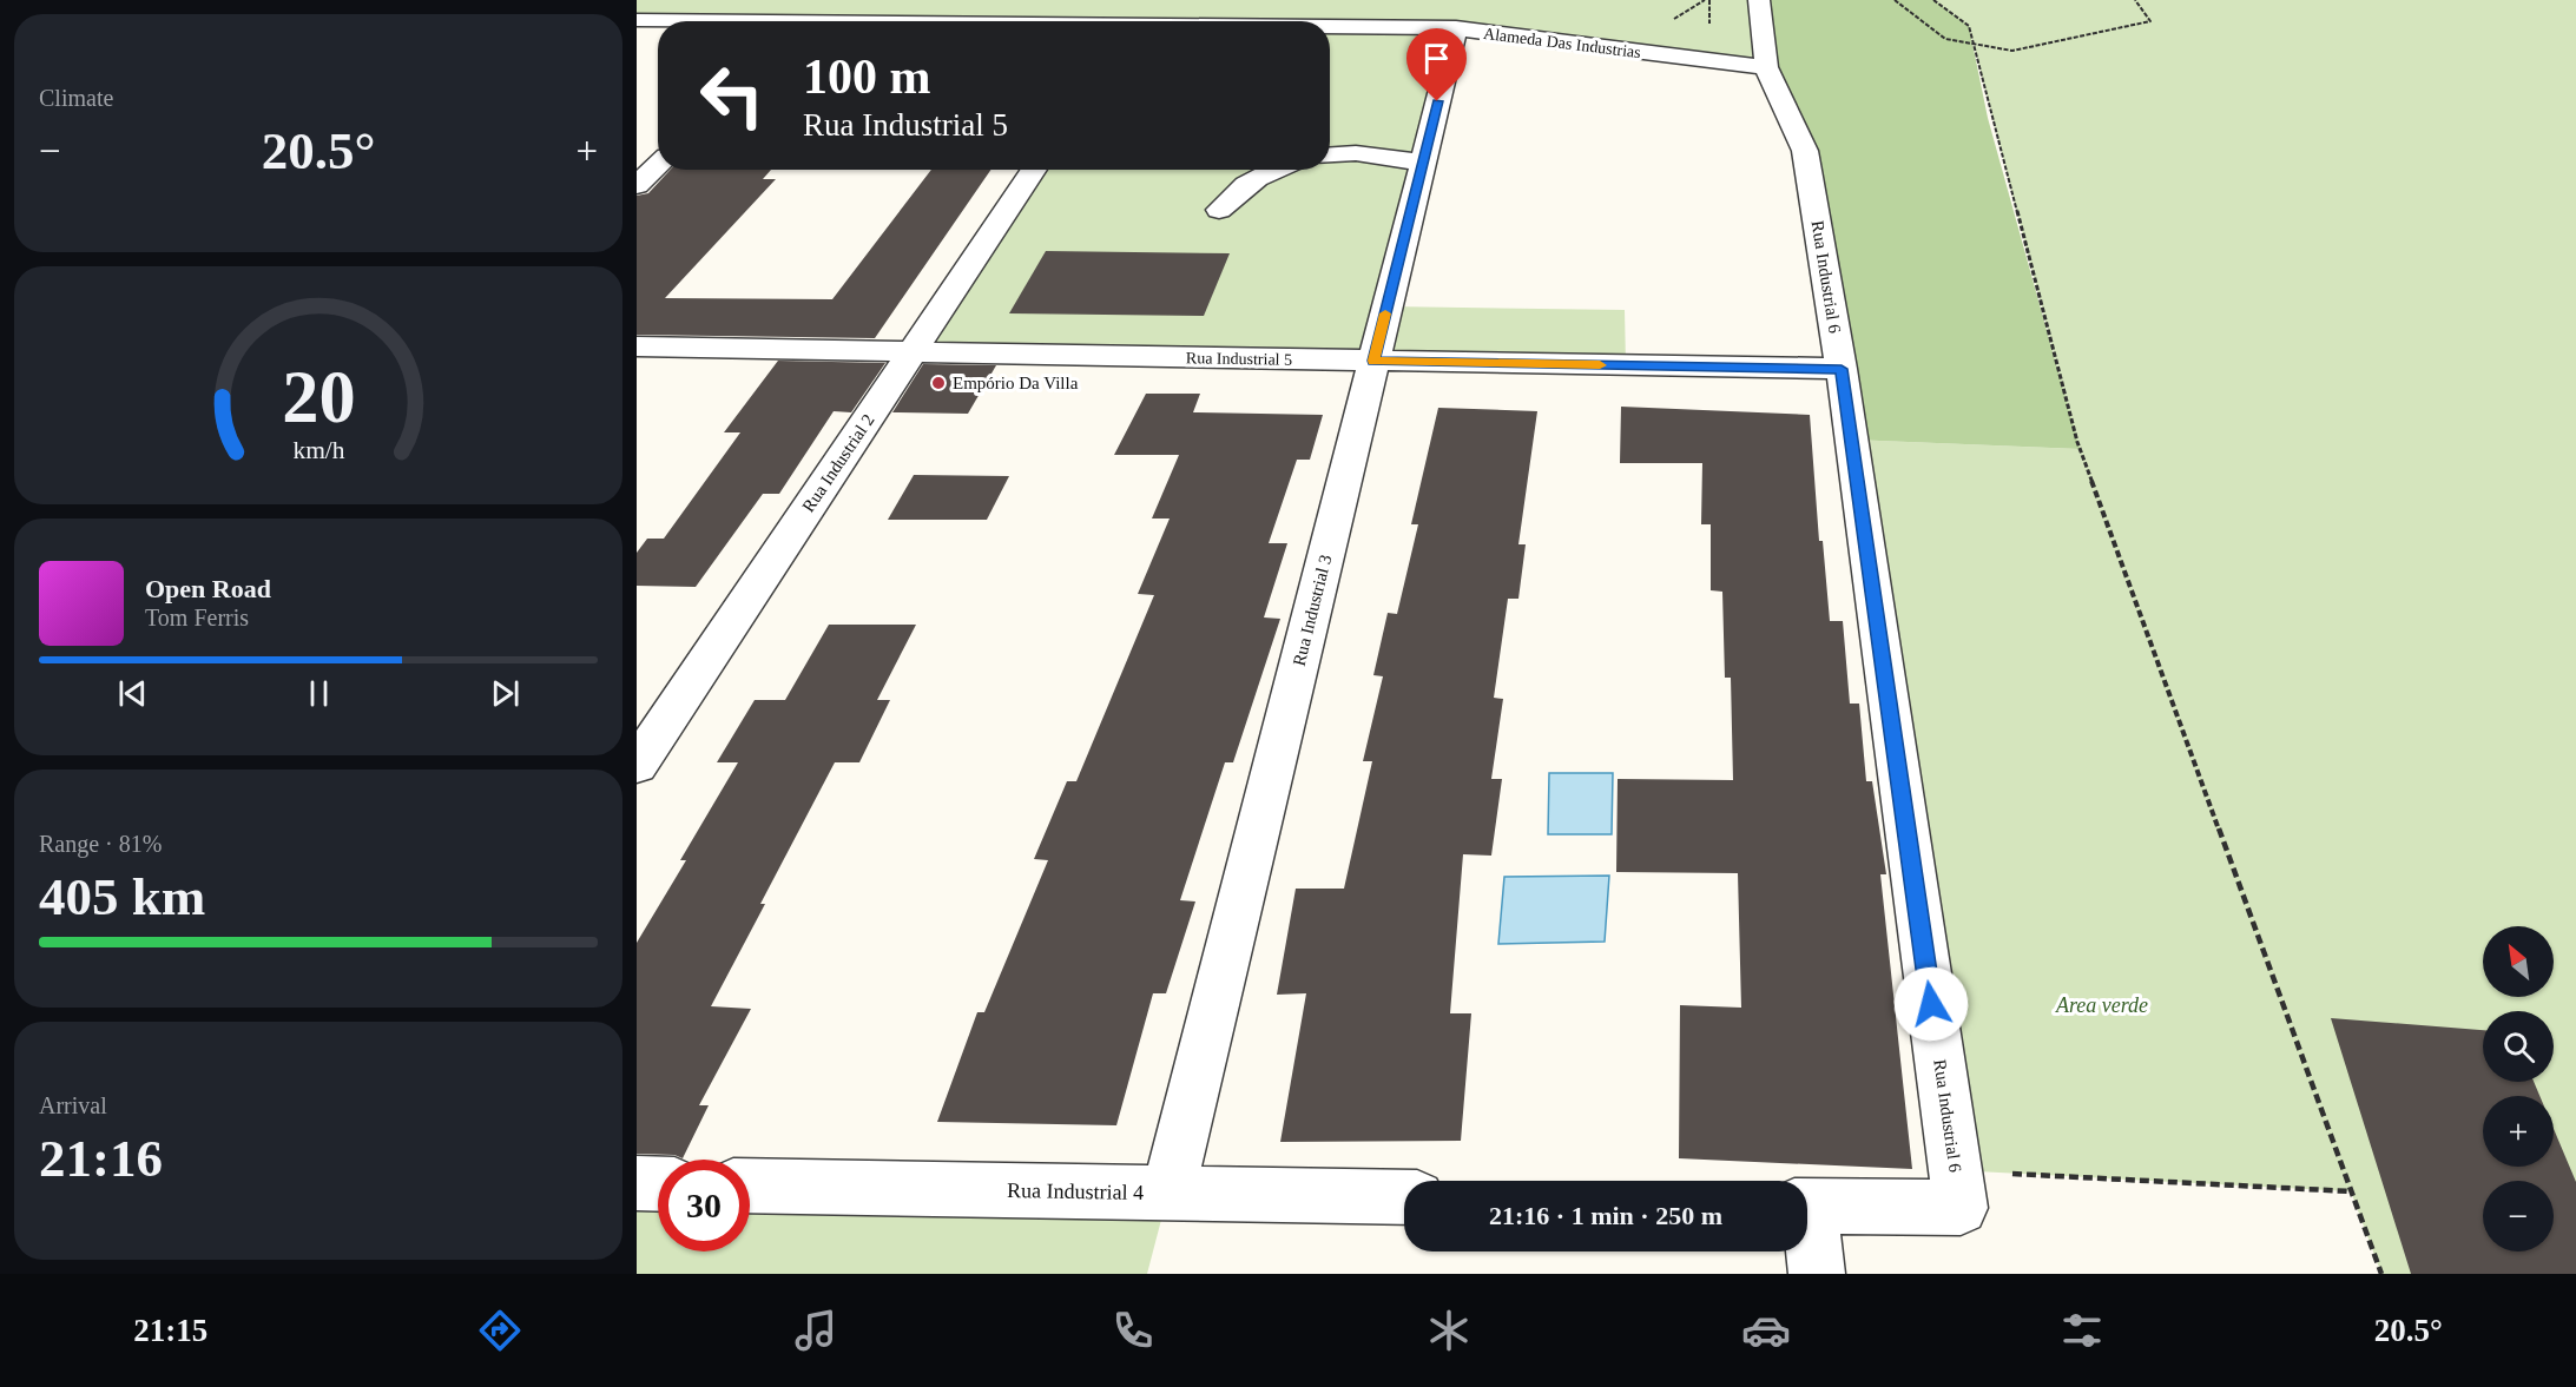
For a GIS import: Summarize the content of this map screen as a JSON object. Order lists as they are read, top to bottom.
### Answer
{
  "streets": {
    "street": [
      "Alameda Das Industrias",
      "Rua Industrial 6",
      "Rua Industrial 5",
      "Rua Industrial 2",
      "Rua Industrial 3",
      "Rua Industrial 4"
    ]
  },
  "crossings": [
    ["Alameda Das Industrias", "Rua Industrial 6"],
    ["Alameda Das Industrias", "Rua Industrial 3"],
    ["Rua Industrial 6", "Rua Industrial 5"],
    ["Rua Industrial 5", "Rua Industrial 2"],
    ["Rua Industrial 5", "Rua Industrial 3"],
    ["Rua Industrial 3", "Rua Industrial 4"]
  ],
  "parks": ["Area verde"],
  "places": ["Empório Da Villa"],
  "north": "top left",
  "page": {
    "tile": [
      "Climate",
      ["Range · 81%", "405 km"],
      ["Arrival", "21:16"]
    ],
    "turn": ["100 m", "Rua Industrial 5"],
    "heat": ["−", "20.5°", "+"],
    "song": ["Open Road", "Tom Ferris"],
    "map_buttons": ["+", "−"],
    "limit": "30",
    "trip": "21:16 · 1 min · 250 m",
    "tabs": ["21:15", "20.5°"],
    "gauge": ["20", "km/h"]
  }
}
